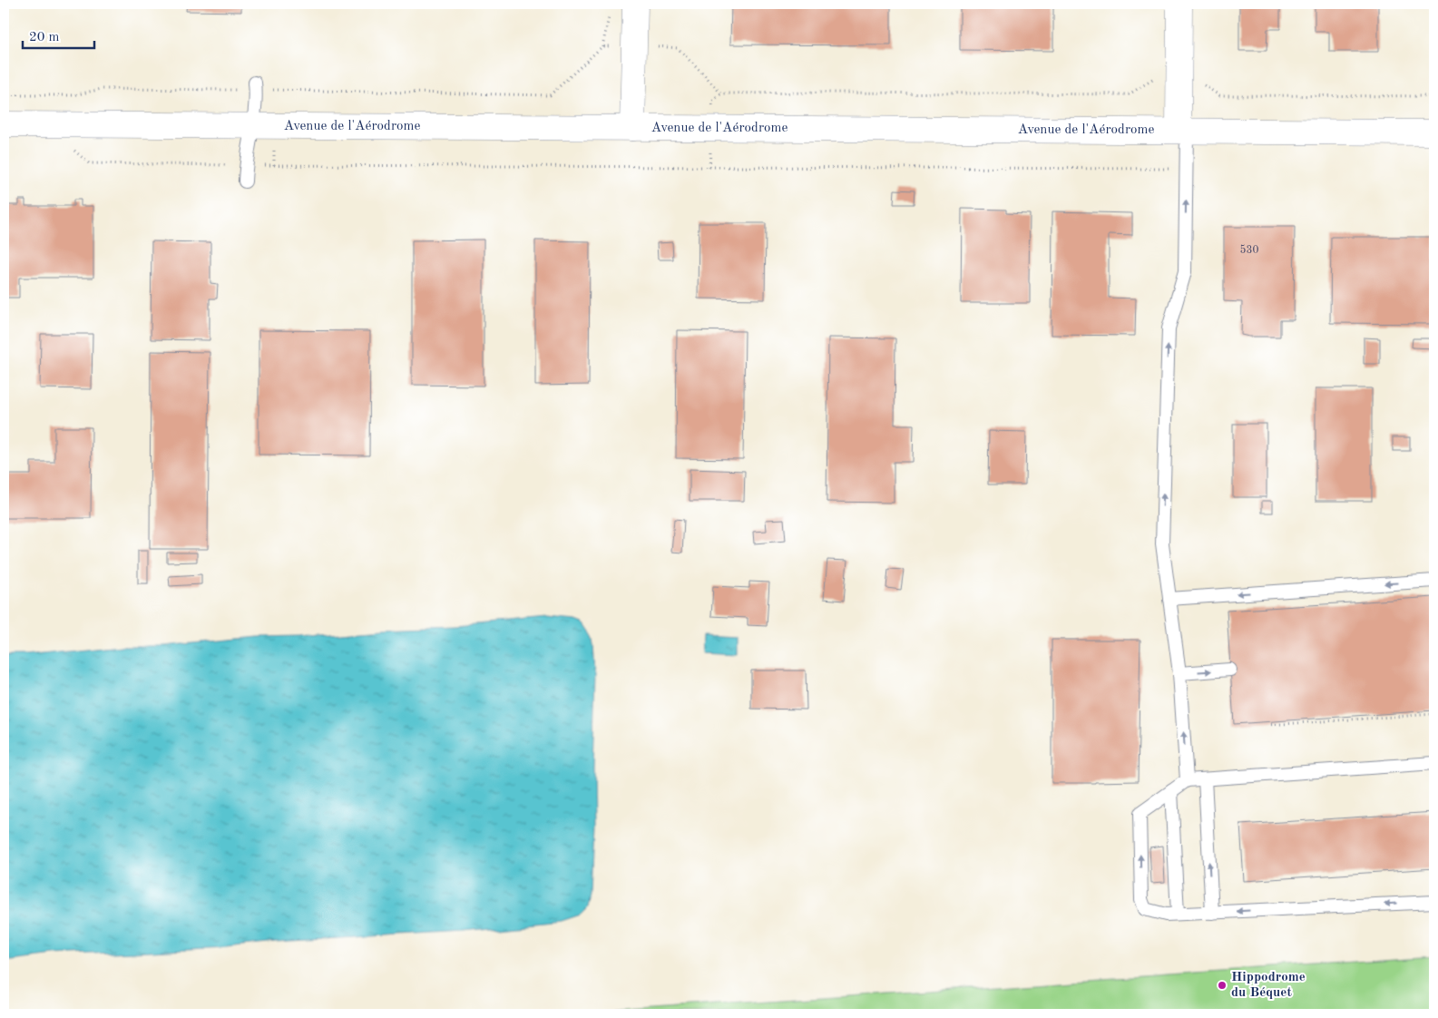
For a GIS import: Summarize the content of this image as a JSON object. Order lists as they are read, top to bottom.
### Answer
{
  "streets": {
    "street": ["Avenue de l'Aérodrome"]
  },
  "places": ["Hippodrome du Béquet"],
  "house_numbers": ["530"],
  "scale_bar": "20 m"
}
